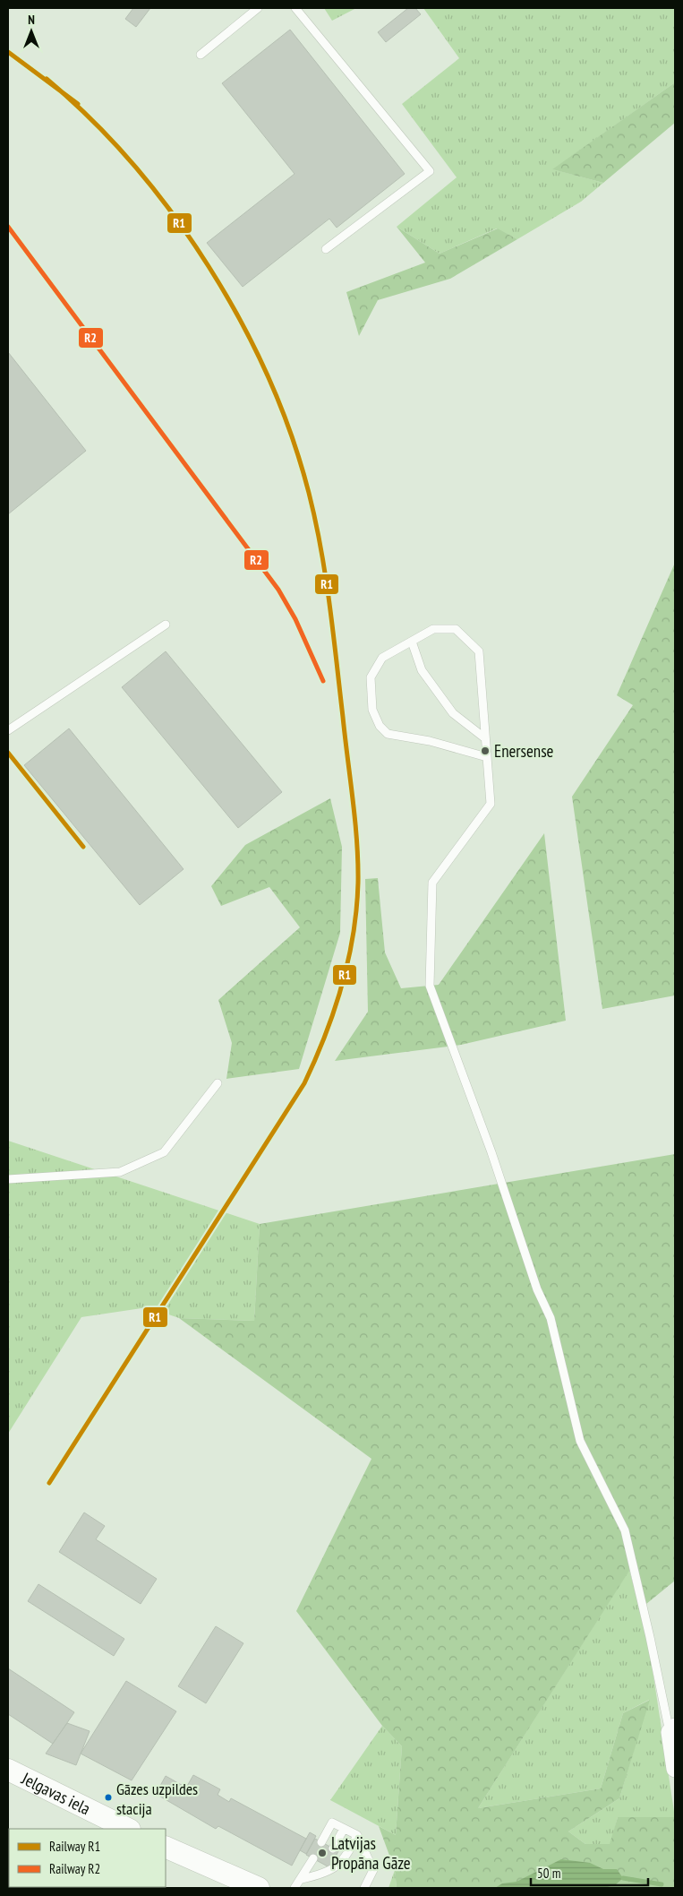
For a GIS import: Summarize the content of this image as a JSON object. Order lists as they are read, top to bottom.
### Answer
{
  "streets": {
    "street": ["Jelgavas iela"]
  },
  "places": ["Enersense", "Gāzes uzpildes stacija", "Latvijas Propāna Gāze"],
  "lines": ["rail line R1", "rail line R2"],
  "legend": ["Railway R1", "Railway R2"],
  "scale_bar": "50 m",
  "north": "top"
}
